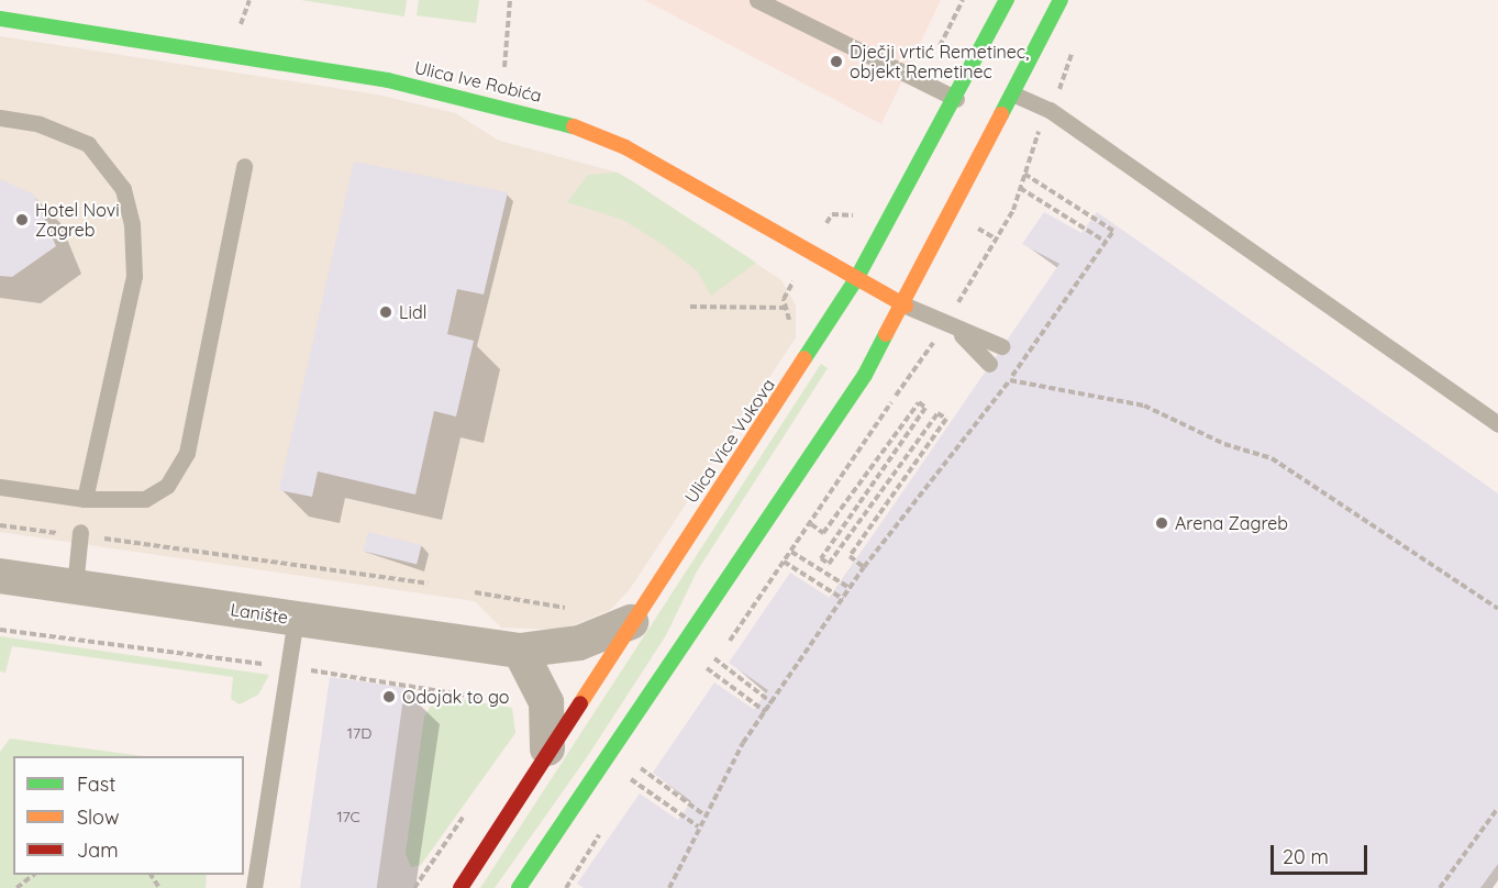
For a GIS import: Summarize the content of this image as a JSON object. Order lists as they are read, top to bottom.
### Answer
{
  "streets": {
    "street": ["Ulica Ive Robića", "Ulica Vice Vukova", "Lanište"]
  },
  "crossings": [
    ["Ulica Ive Robića", "Ulica Vice Vukova"],
    ["Ulica Vice Vukova", "Lanište"]
  ],
  "places": [
    "Dječji vrtić Remetinec, objekt Remetinec",
    "Hotel Novi Zagreb",
    "Lidl",
    "Arena Zagreb",
    "Odojak to go"
  ],
  "house_numbers": ["17D", "17C"],
  "legend": ["Fast", "Slow", "Jam"],
  "scale_bar": "20 m"
}
